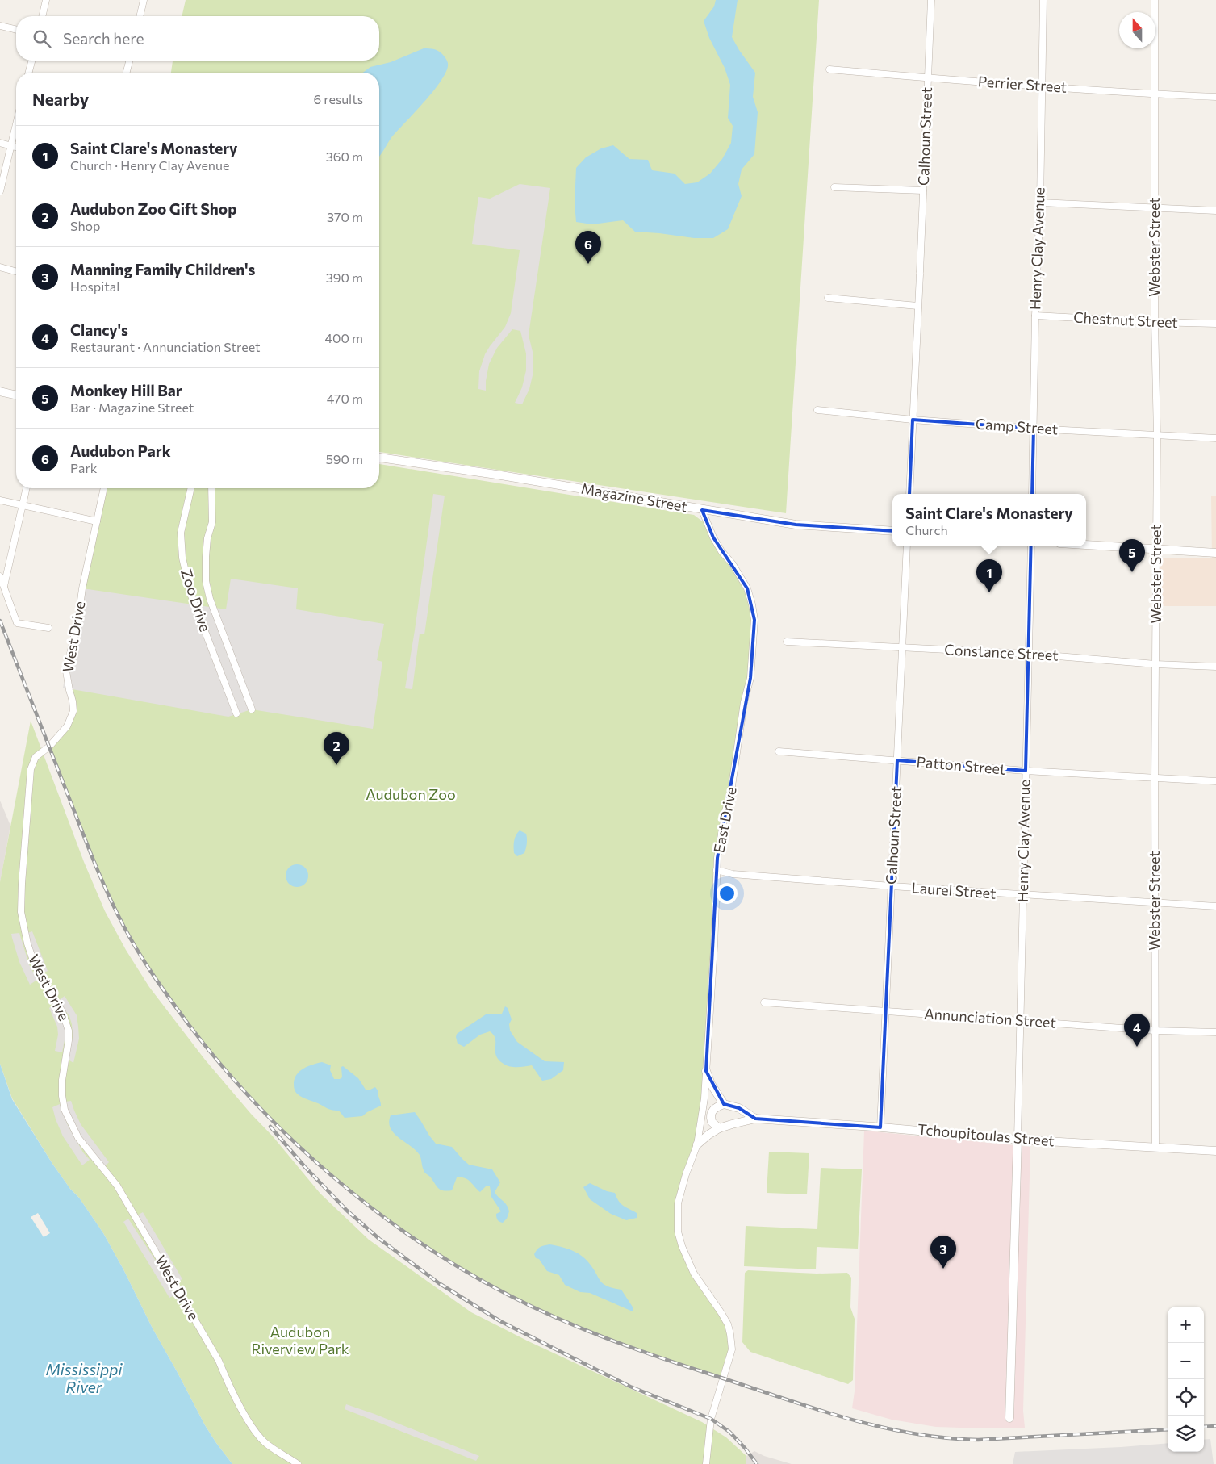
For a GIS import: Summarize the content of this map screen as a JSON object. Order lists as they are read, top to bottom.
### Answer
{
  "streets": {
    "street": [
      "Perrier Street",
      "Calhoun Street",
      "Webster Street",
      "Henry Clay Avenue",
      "Chestnut Street",
      "Camp Street",
      "Magazine Street",
      "Zoo Drive",
      "West Drive",
      "Constance Street",
      "Patton Street",
      "East Drive",
      "Laurel Street",
      "Annunciation Street",
      "Tchoupitoulas Street"
    ]
  },
  "crossings": [
    ["Perrier Street", "Calhoun Street"],
    ["Perrier Street", "Webster Street"],
    ["Perrier Street", "Henry Clay Avenue"],
    ["Calhoun Street", "Camp Street"],
    ["Calhoun Street", "Constance Street"],
    ["Calhoun Street", "Patton Street"],
    ["Calhoun Street", "Laurel Street"],
    ["Calhoun Street", "Annunciation Street"],
    ["Calhoun Street", "Tchoupitoulas Street"],
    ["Webster Street", "Chestnut Street"],
    ["Webster Street", "Camp Street"],
    ["Webster Street", "Constance Street"],
    ["Webster Street", "Patton Street"],
    ["Webster Street", "Laurel Street"],
    ["Webster Street", "Annunciation Street"],
    ["Webster Street", "Tchoupitoulas Street"],
    ["Henry Clay Avenue", "Chestnut Street"],
    ["Henry Clay Avenue", "Camp Street"],
    ["Henry Clay Avenue", "Constance Street"],
    ["Henry Clay Avenue", "Patton Street"],
    ["Henry Clay Avenue", "Laurel Street"],
    ["Henry Clay Avenue", "Annunciation Street"],
    ["Henry Clay Avenue", "Tchoupitoulas Street"],
    ["Magazine Street", "East Drive"],
    ["East Drive", "Laurel Street"],
    ["East Drive", "Tchoupitoulas Street"]
  ],
  "water": ["Mississippi River"],
  "parks": ["Audubon Zoo", "Audubon Riverview Park"],
  "north": "top",
  "page": {
    "search": "Search here",
    "heading": ["Nearby", "6 results"],
    "list": [
      {
        "mark": "1",
        "name": "Saint Clare's Monastery",
        "note": "Church · Henry Clay Avenue",
        "value": "360 m"
      },
      {
        "mark": "2",
        "name": "Audubon Zoo Gift Shop",
        "note": "Shop",
        "value": "370 m"
      },
      {
        "mark": "3",
        "name": "Manning Family Children's",
        "note": "Hospital",
        "value": "390 m"
      },
      {
        "mark": "4",
        "name": "Clancy's",
        "note": "Restaurant · Annunciation Street",
        "value": "400 m"
      },
      {
        "mark": "5",
        "name": "Monkey Hill Bar",
        "note": "Bar · Magazine Street",
        "value": "470 m"
      },
      {
        "mark": "6",
        "name": "Audubon Park",
        "note": "Park",
        "value": "590 m"
      }
    ],
    "pins": [
      "6",
      "5",
      "1",
      "2",
      "4",
      "3"
    ],
    "popup": ["Saint Clare's Monastery", "Church"],
    "map_buttons": ["+", "−"]
  }
}
